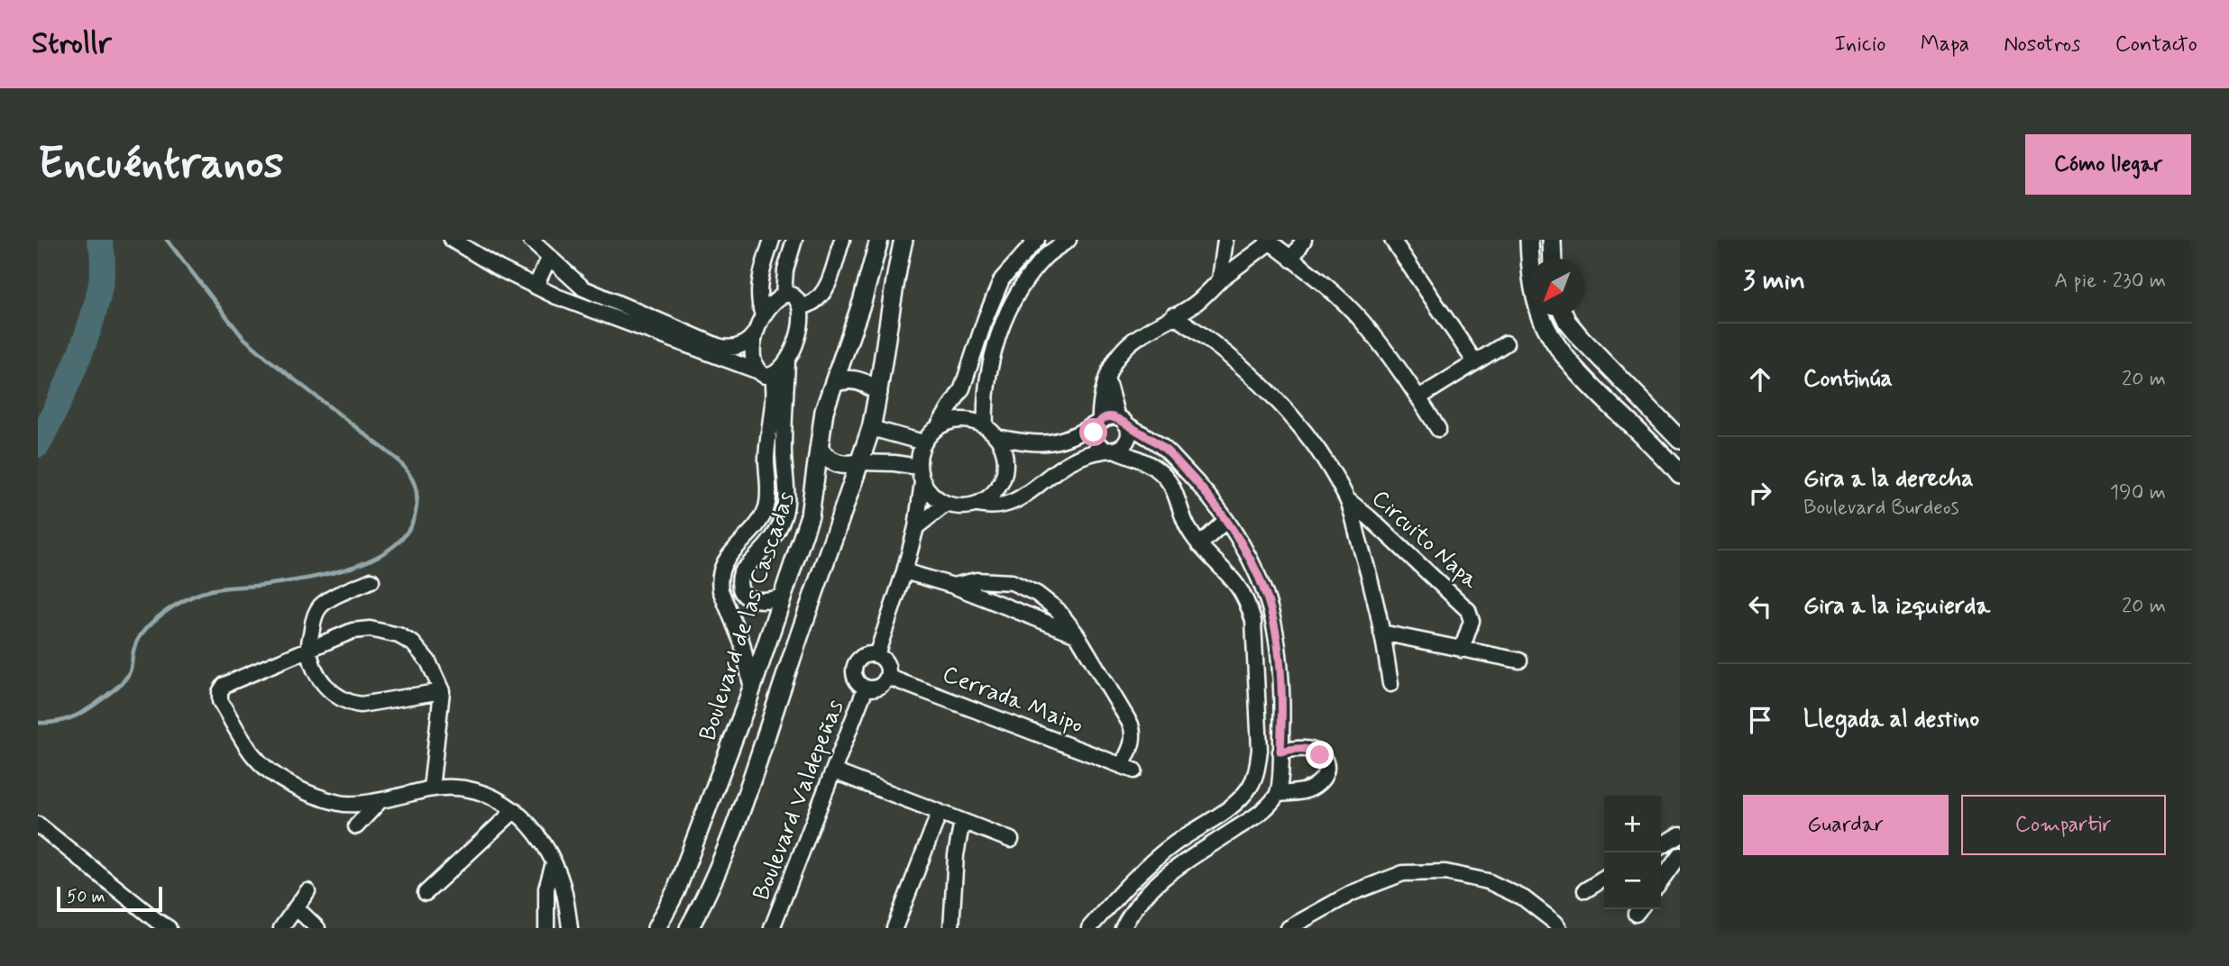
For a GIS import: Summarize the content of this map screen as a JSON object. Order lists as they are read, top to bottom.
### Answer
{
  "streets": {
    "main road": ["Boulevard de las Cascadas"],
    "street": ["Circuito Napa", "Cerrada Maipo", "Boulevard Valdepeñas"]
  },
  "crossings": [
    ["Cerrada Maipo", "Boulevard Valdepeñas"]
  ],
  "scale_bar": "50 m",
  "north": "bottom left",
  "page": {
    "header": "Strollr",
    "nav": [
      "Inicio",
      "Mapa",
      "Nosotros",
      "Contacto"
    ],
    "buttons": [
      "Cómo llegar",
      ["Guardar", "Compartir"]
    ],
    "title": "Encuéntranos",
    "heading": ["3 min", "A pie · 230 m"],
    "list": [
      ["Continúa", "20 m"],
      ["Gira a la derecha", "Boulevard Burdeos", "190 m"],
      ["Gira a la izquierda", "20 m"],
      "Llegada al destino"
    ],
    "map_buttons": ["+", "−"],
    "scale": "50 m"
  }
}
